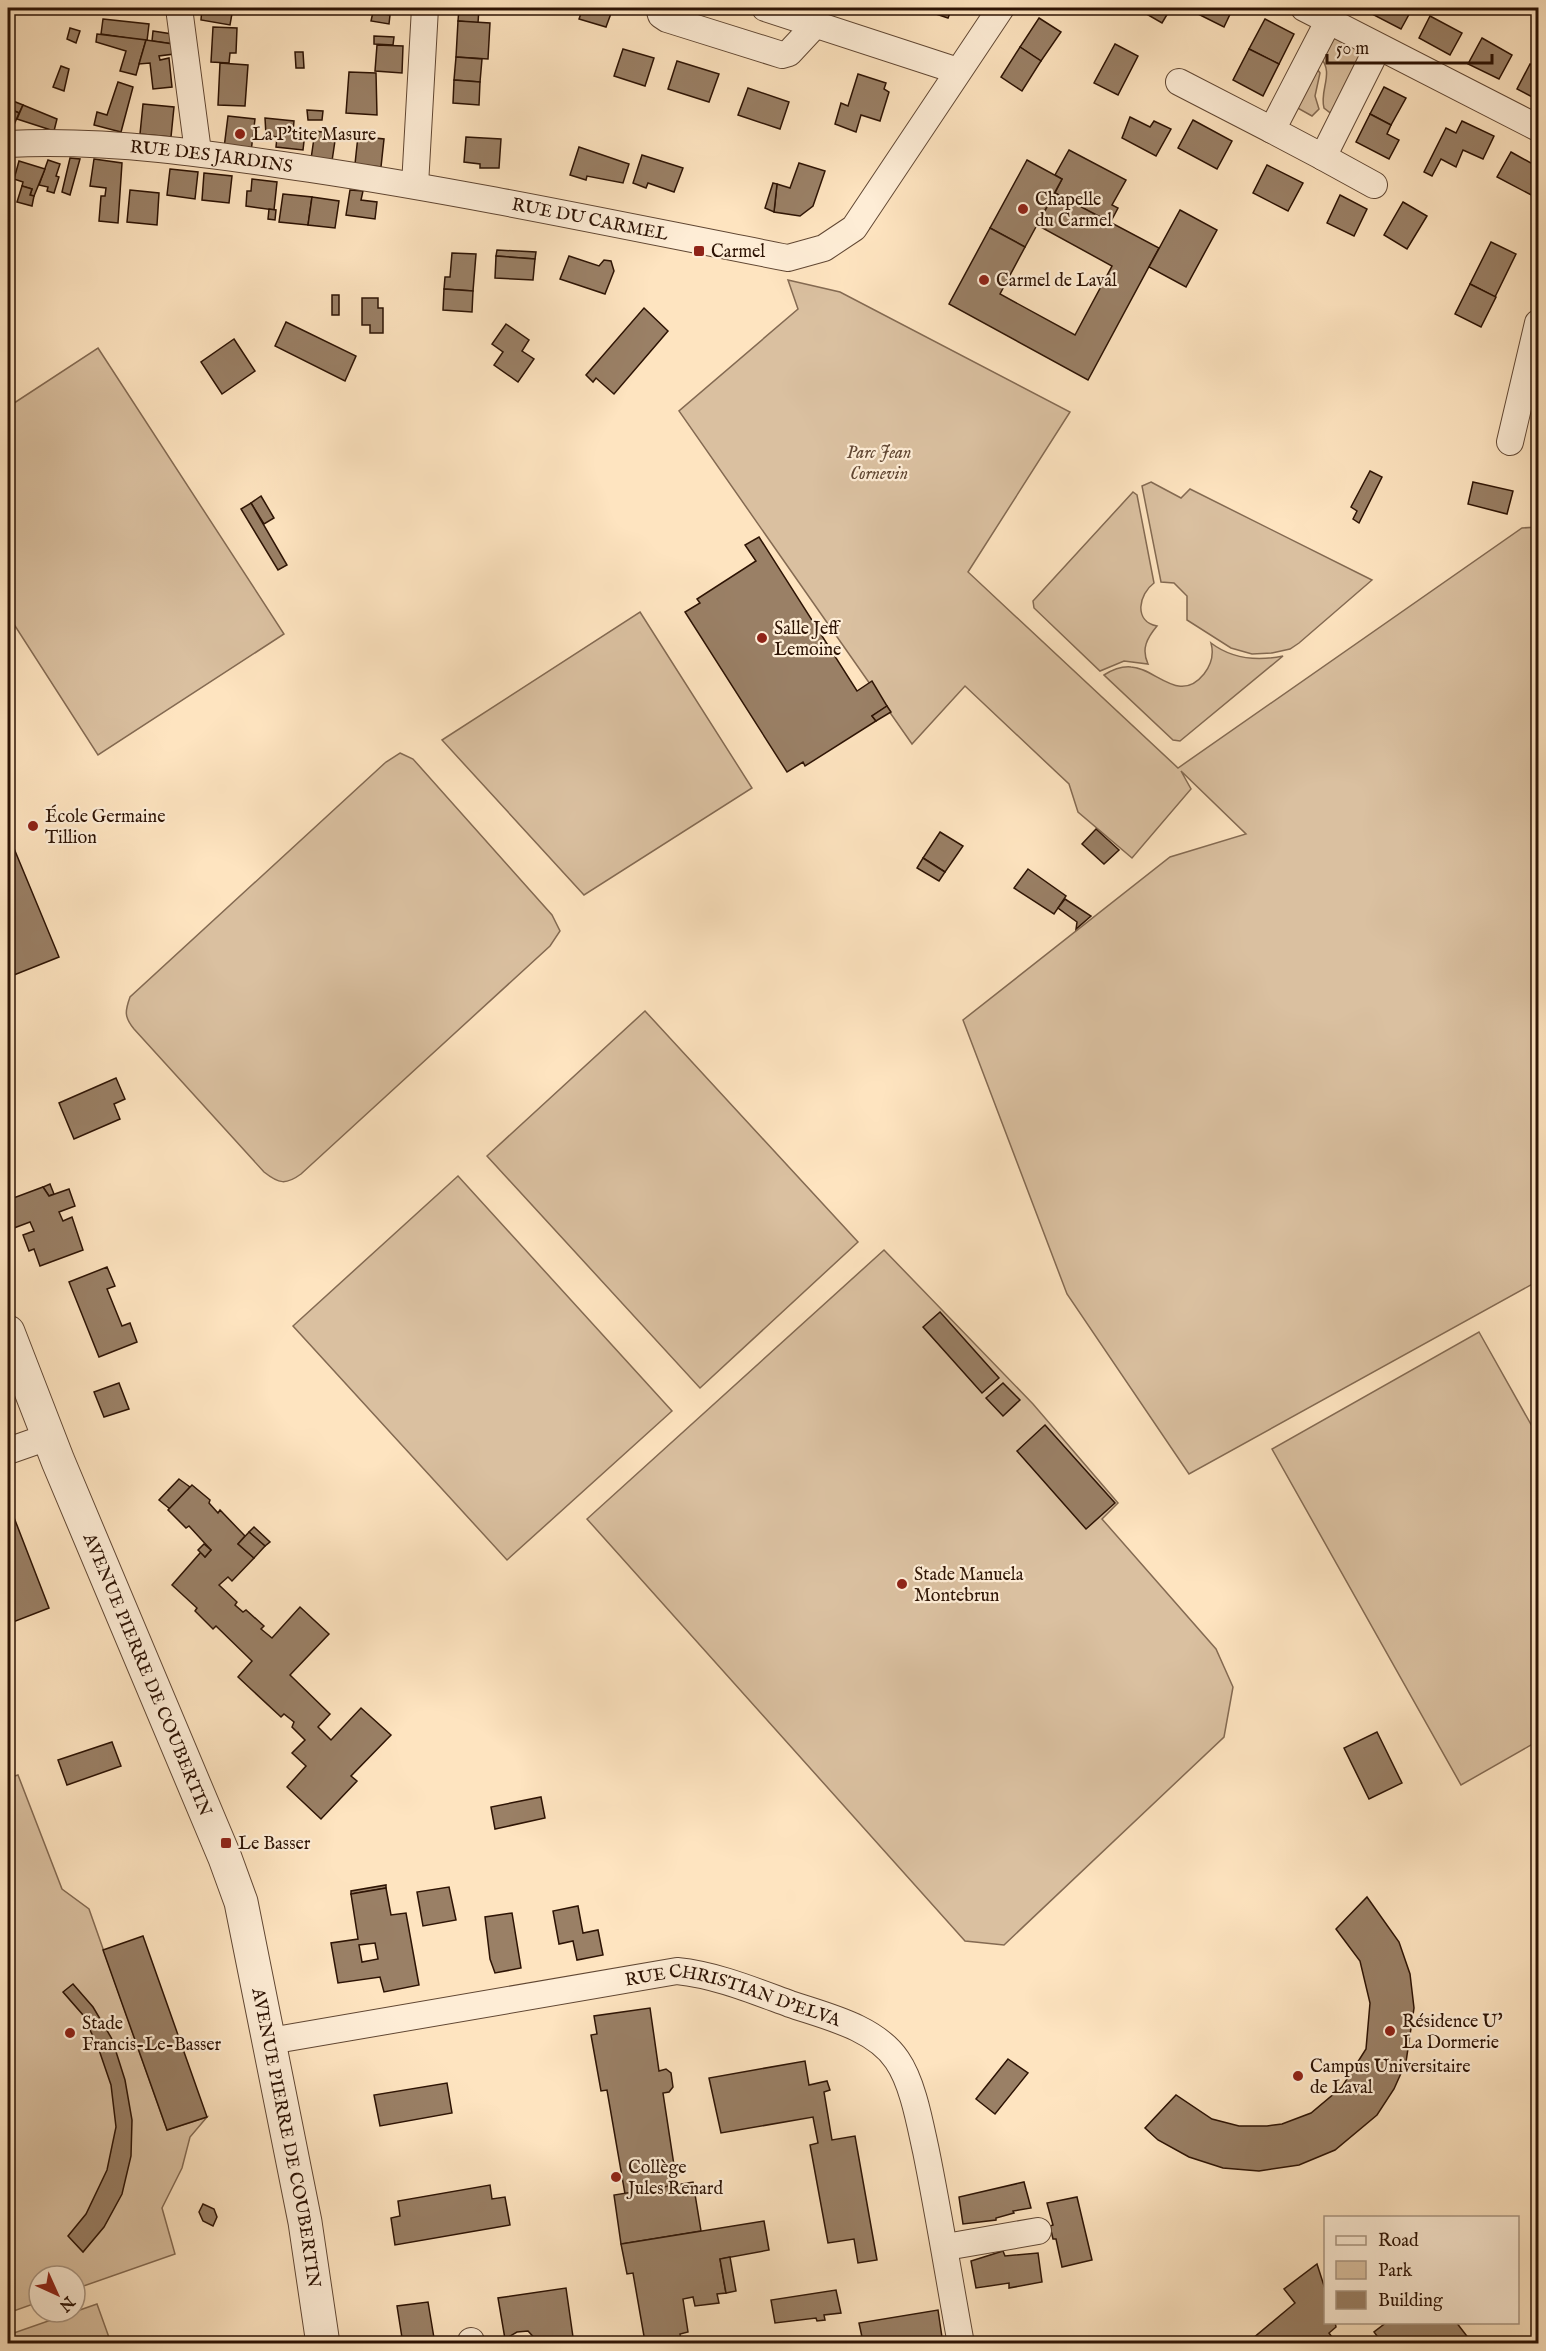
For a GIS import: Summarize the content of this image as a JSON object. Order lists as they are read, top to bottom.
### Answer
{
  "streets": {
    "street": [
      "RUE DES JARDINS",
      "RUE DU CARMEL",
      "AVENUE PIERRE DE COUBERTIN",
      "RUE CHRISTIAN D'ELVA"
    ]
  },
  "crossings": [
    ["RUE DES JARDINS", "RUE DU CARMEL"],
    ["AVENUE PIERRE DE COUBERTIN", "RUE CHRISTIAN D'ELVA"]
  ],
  "parks": ["Parc Jean Cornevin"],
  "places": {
    "other": [
      "La P'tite Masure",
      "Chapelle du Carmel",
      "Carmel de Laval",
      "Salle Jeff Lemoine",
      "École Germaine Tillion",
      "Stade Manuela Montebrun",
      "Résidence U' La Dormerie",
      "Stade Francis-Le-Basser",
      "Campus Universitaire de Laval",
      "Collège Jules Renard"
    ],
    "transit": ["Carmel", "Le Basser"]
  },
  "legend": ["Road", "Park", "Building"],
  "scale_bar": "50 m",
  "north": "bottom right"
}
